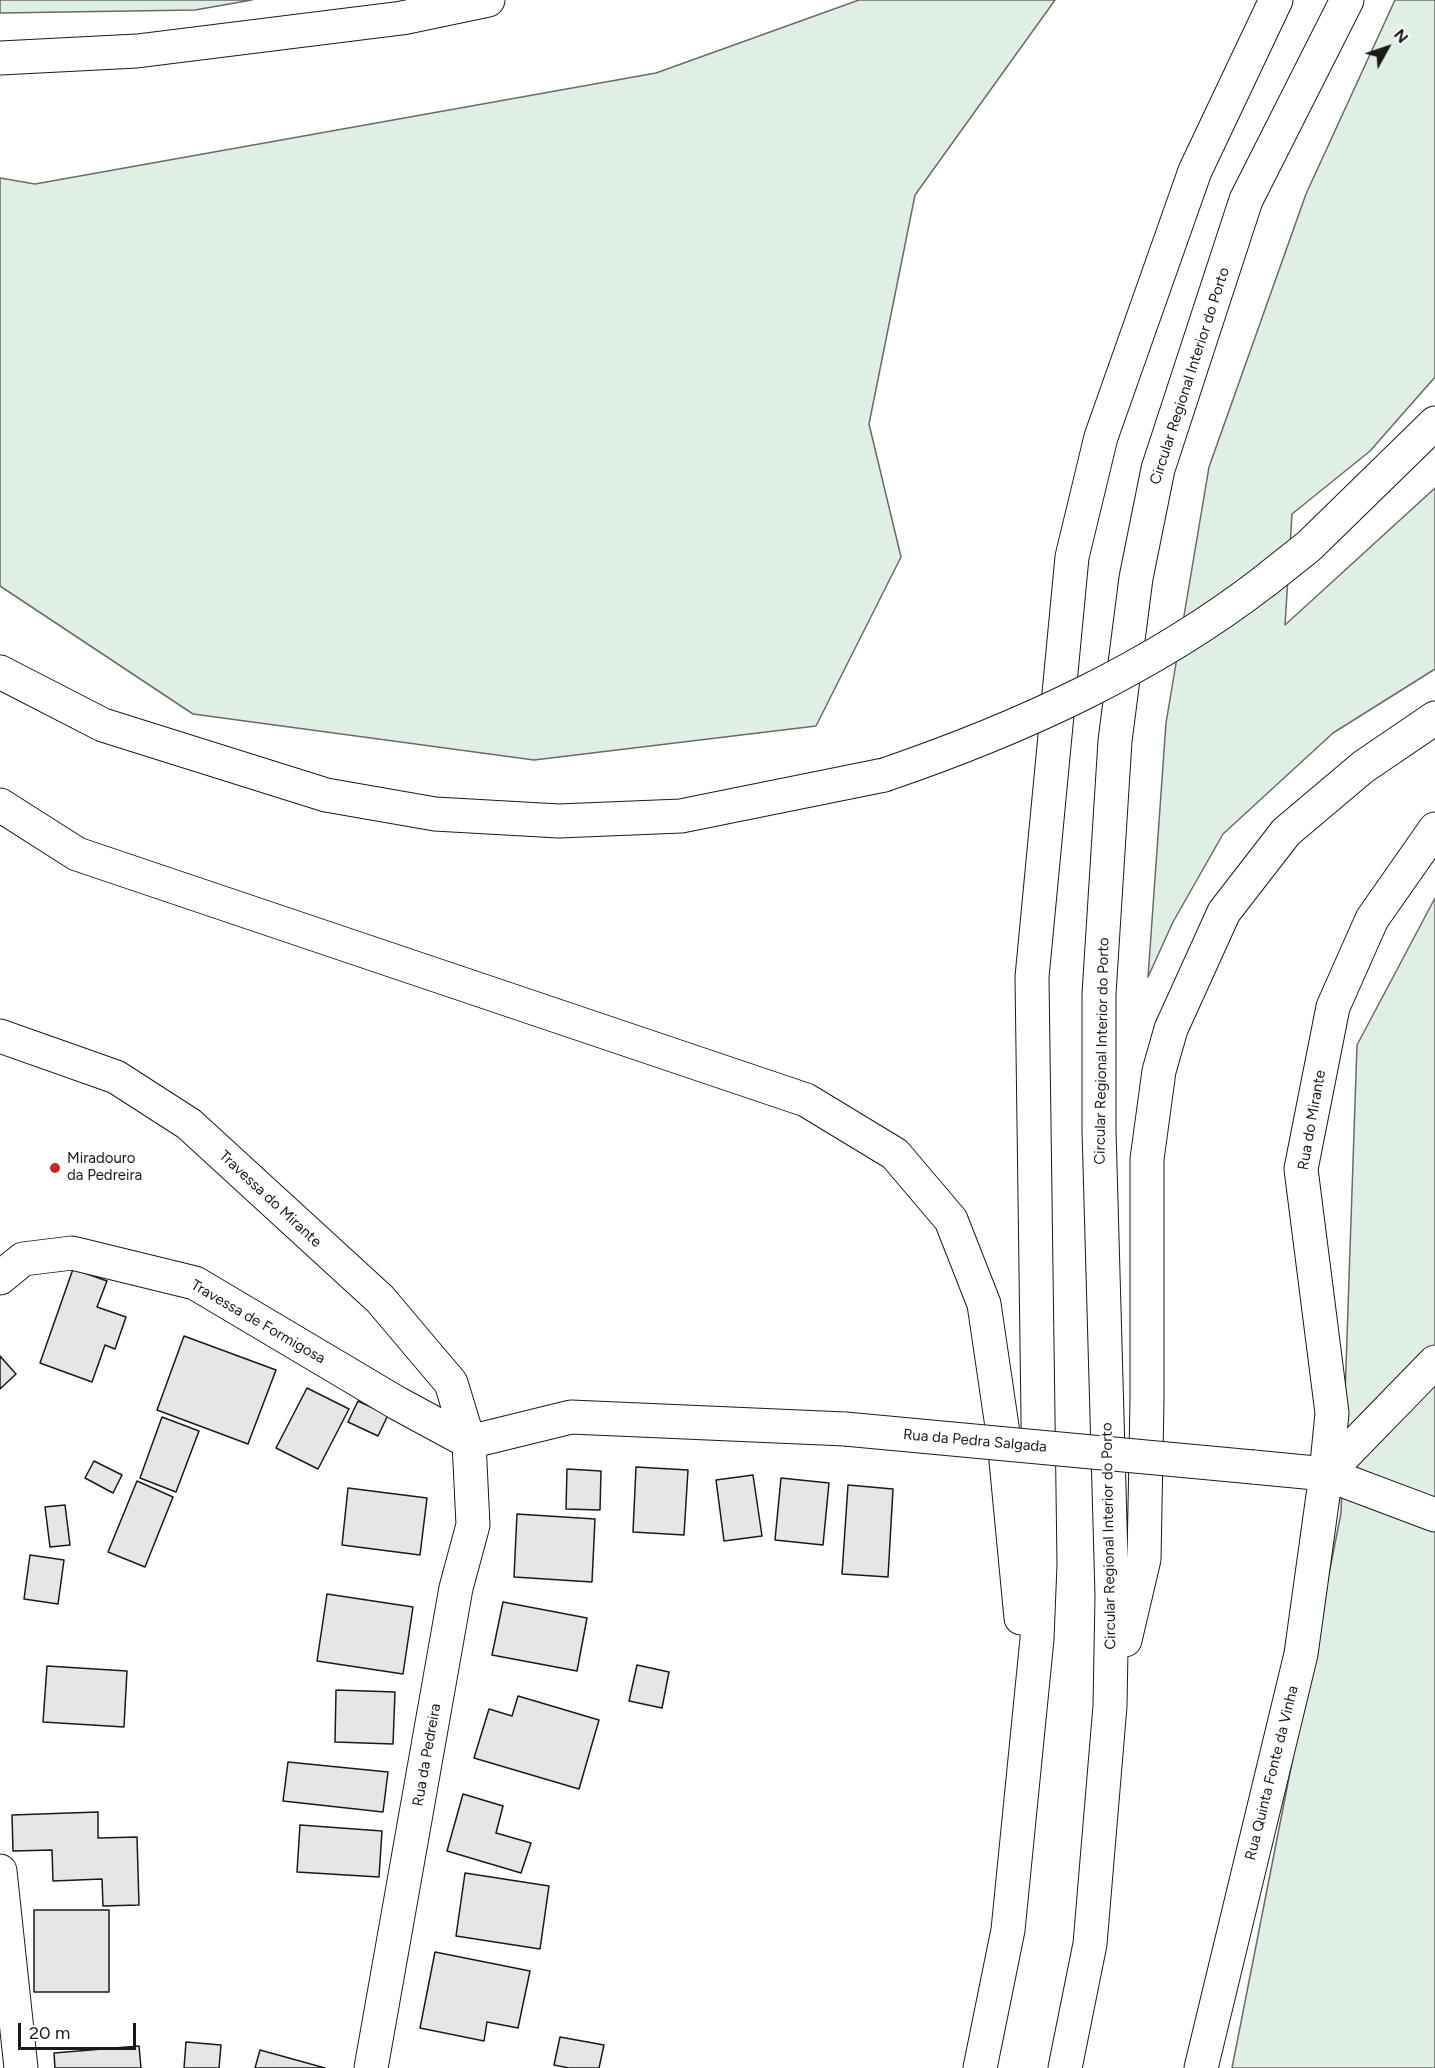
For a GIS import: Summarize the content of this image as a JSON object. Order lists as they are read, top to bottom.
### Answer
{
  "streets": {
    "main road": [
      "Circular Regional Interior do Porto",
      "Rua do Mirante",
      "Travessa do Mirante",
      "Travessa de Formigosa",
      "Rua da Pedra Salgada",
      "Rua da Pedreira",
      "Rua Quinta Fonte da Vinha"
    ]
  },
  "crossings": [
    ["Rua do Mirante", "Rua da Pedra Salgada"],
    ["Rua do Mirante", "Rua Quinta Fonte da Vinha"],
    ["Travessa do Mirante", "Travessa de Formigosa"],
    ["Travessa do Mirante", "Rua da Pedra Salgada"],
    ["Travessa do Mirante", "Rua da Pedreira"],
    ["Travessa de Formigosa", "Rua da Pedra Salgada"],
    ["Travessa de Formigosa", "Rua da Pedreira"],
    ["Rua da Pedra Salgada", "Rua da Pedreira"],
    ["Rua da Pedra Salgada", "Rua Quinta Fonte da Vinha"]
  ],
  "places": ["Miradouro da Pedreira"],
  "scale_bar": "20 m",
  "north": "top right"
}
